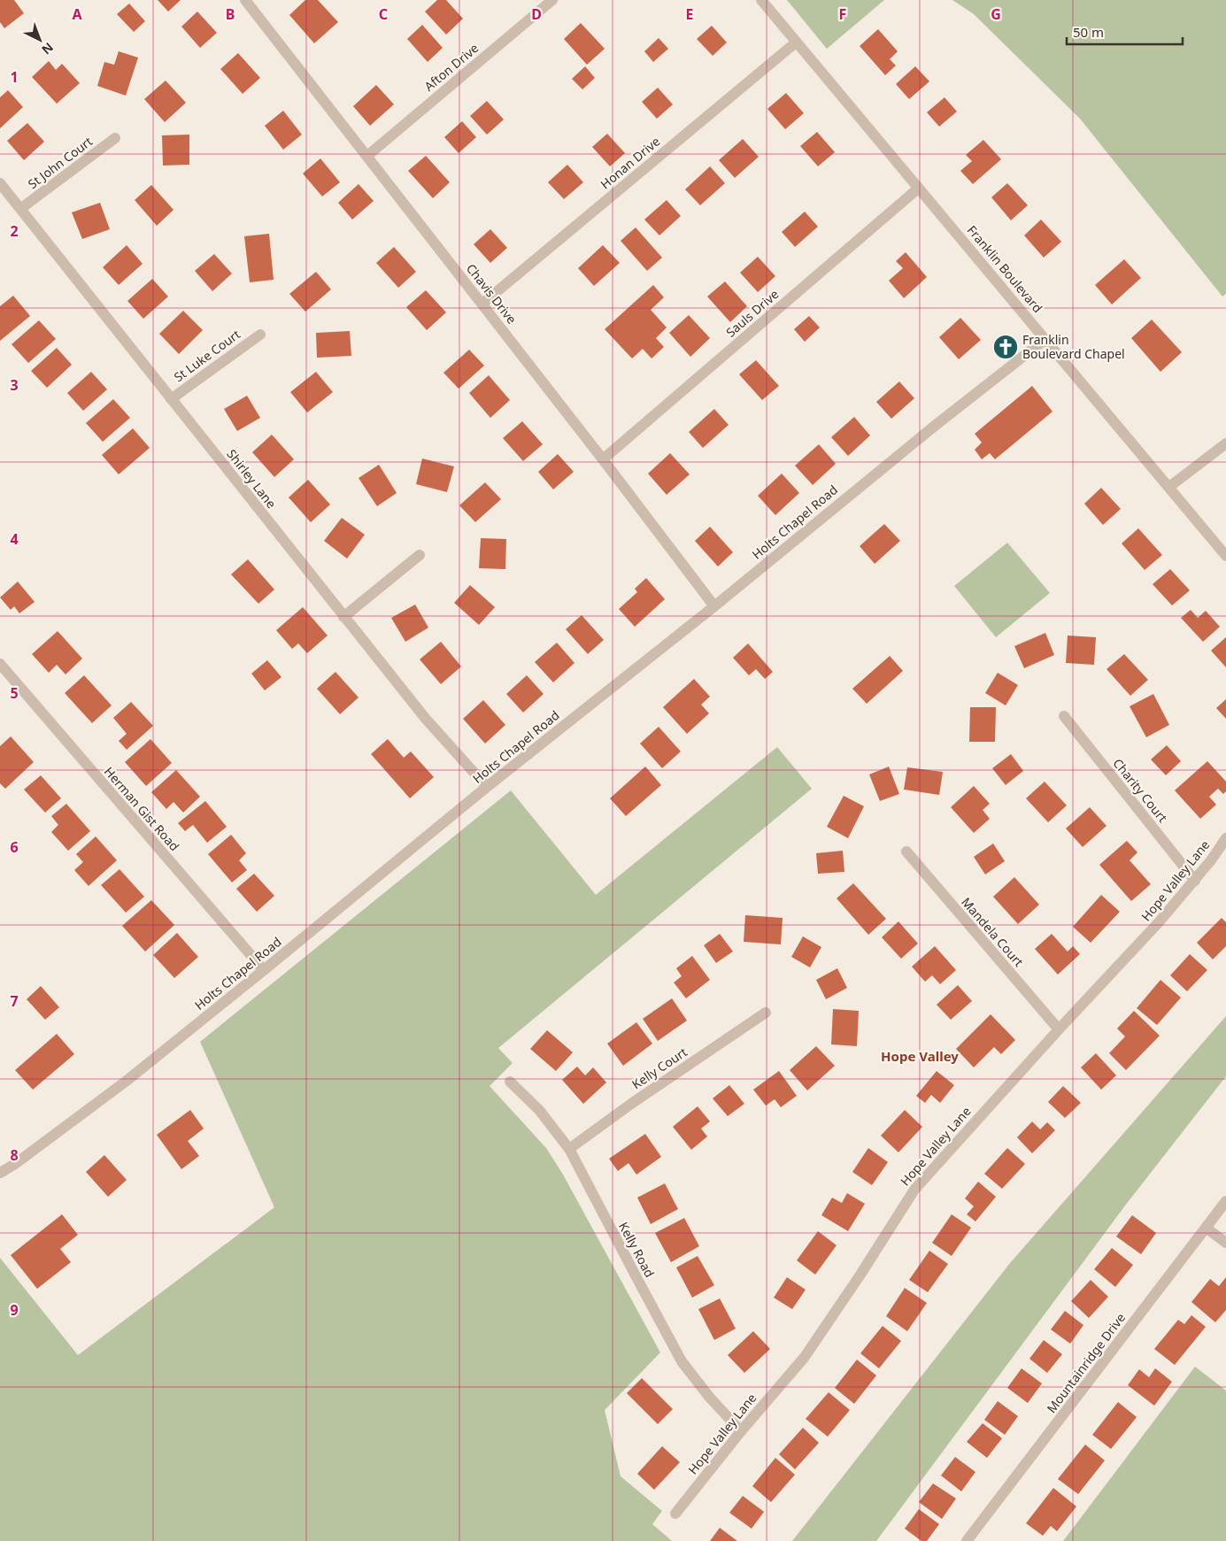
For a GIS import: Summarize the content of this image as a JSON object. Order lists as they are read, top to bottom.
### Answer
{
  "streets": {
    "street": [
      "Afton Drive",
      "St John Court",
      "Honan Drive",
      "Franklin Boulevard",
      "Chavis Drive",
      "Sauls Drive",
      "St Luke Court",
      "Shirley Lane",
      "Holts Chapel Road",
      "Charity Court",
      "Herman Gist Road",
      "Hope Valley Lane",
      "Mandela Court",
      "Kelly Court",
      "Kelly Road",
      "Mountainridge Drive"
    ]
  },
  "crossings": [
    ["Afton Drive", "Chavis Drive"],
    ["St John Court", "Shirley Lane"],
    ["Honan Drive", "Franklin Boulevard"],
    ["Honan Drive", "Chavis Drive"],
    ["Franklin Boulevard", "Sauls Drive"],
    ["Franklin Boulevard", "Holts Chapel Road"],
    ["Chavis Drive", "Sauls Drive"],
    ["Chavis Drive", "Holts Chapel Road"],
    ["St Luke Court", "Shirley Lane"],
    ["Shirley Lane", "Holts Chapel Road"],
    ["Holts Chapel Road", "Herman Gist Road"],
    ["Charity Court", "Hope Valley Lane"],
    ["Hope Valley Lane", "Mandela Court"],
    ["Hope Valley Lane", "Kelly Road"],
    ["Kelly Court", "Kelly Road"]
  ],
  "districts": ["Hope Valley"],
  "places": {
    "church": ["Franklin Boulevard Chapel"]
  },
  "scale_bar": "50 m",
  "north": "bottom right",
  "grid": {
    "columns": [
      "A",
      "B",
      "C",
      "D",
      "E",
      "F",
      "G"
    ],
    "rows": [
      "1",
      "2",
      "3",
      "4",
      "5",
      "6",
      "7",
      "8",
      "9"
    ]
  }
}
